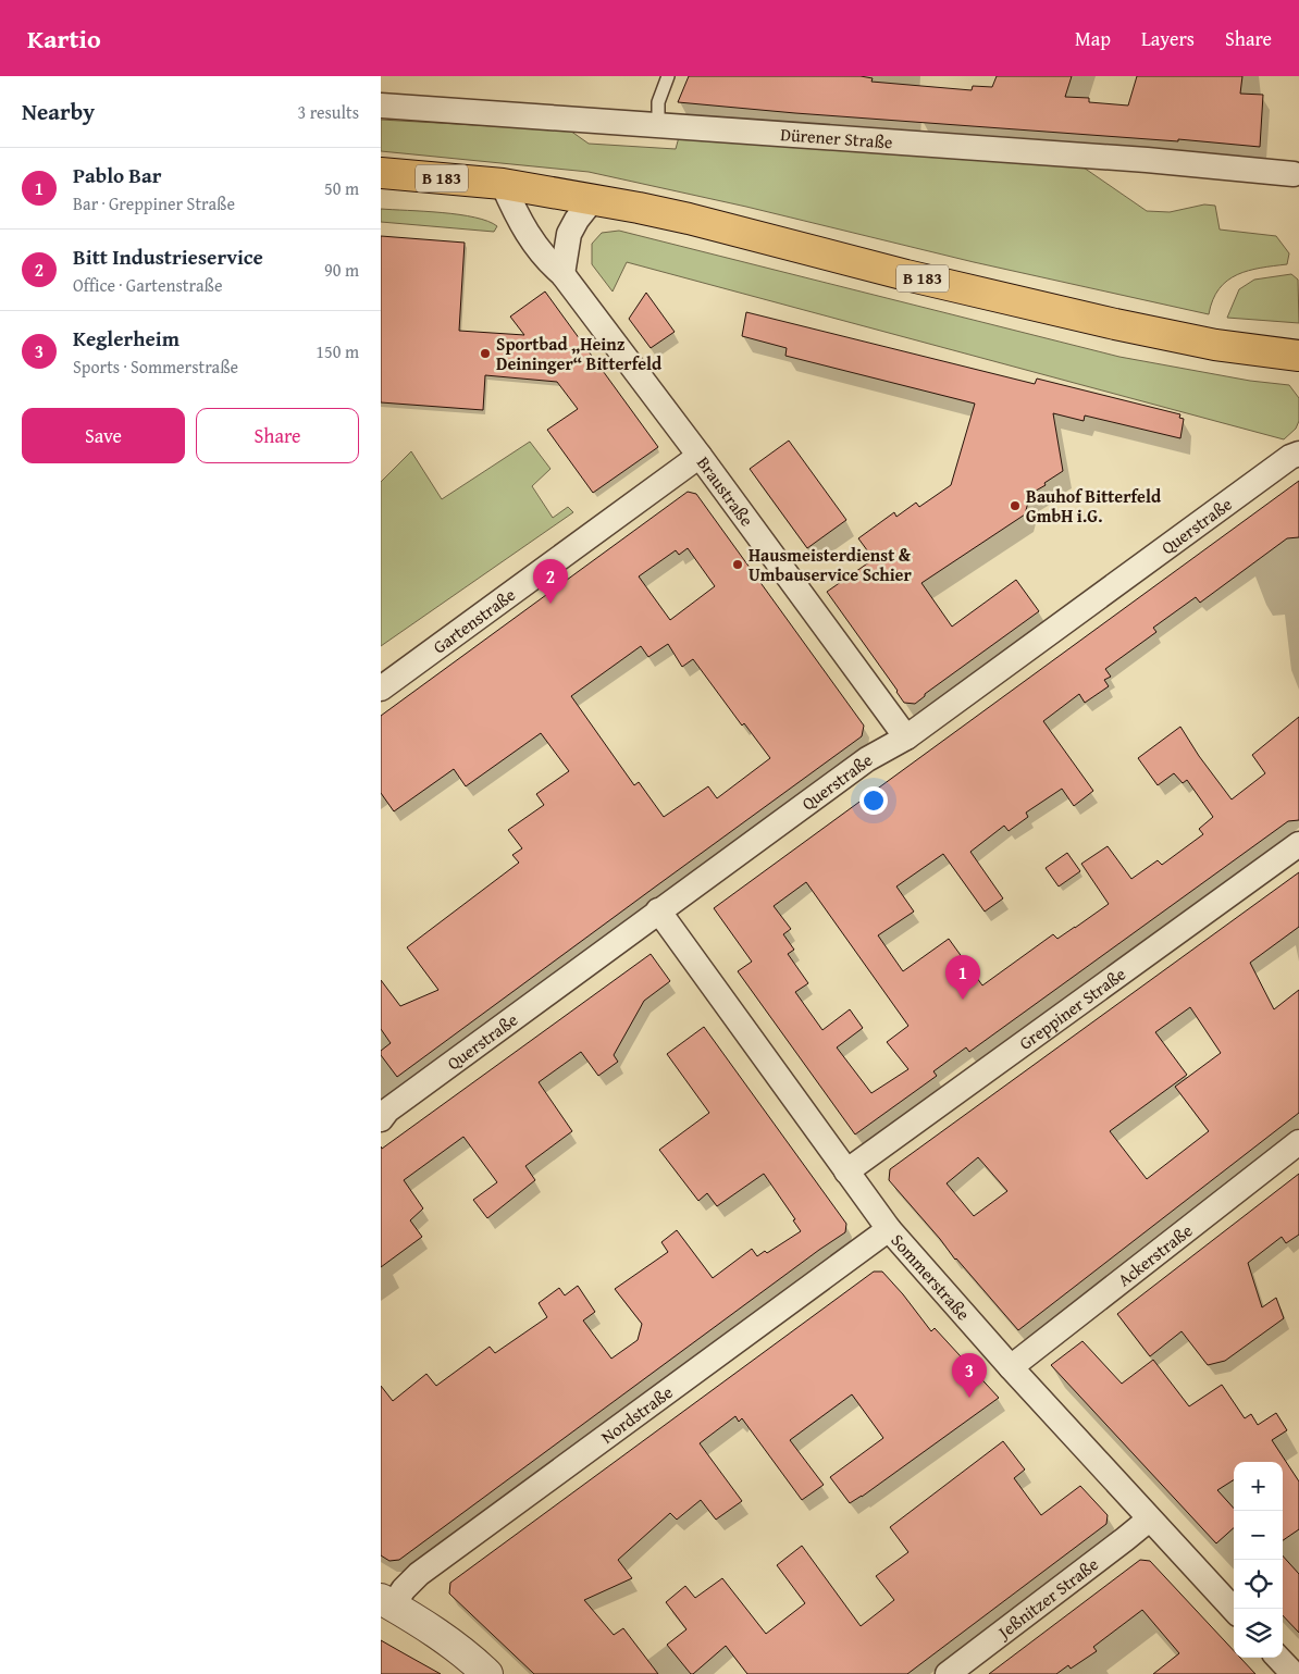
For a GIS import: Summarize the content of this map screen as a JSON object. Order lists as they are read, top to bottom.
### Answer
{
  "streets": {
    "main road": ["B 183"],
    "street": [
      "Dürener Straße",
      "Braustraße",
      "Querstraße",
      "Gartenstraße",
      "Greppiner Straße",
      "Ackerstraße",
      "Sommerstraße",
      "Nordstraße",
      "Jeßnitzer Straße"
    ]
  },
  "crossings": [
    ["B 183", "Braustraße"],
    ["Braustraße", "Querstraße"],
    ["Braustraße", "Gartenstraße"],
    ["Querstraße", "Sommerstraße"],
    ["Greppiner Straße", "Sommerstraße"],
    ["Ackerstraße", "Sommerstraße"],
    ["Sommerstraße", "Nordstraße"],
    ["Sommerstraße", "Jeßnitzer Straße"]
  ],
  "places": ["Sportbad „Heinz Deininger“ Bitterfeld", "Bauhof Bitterfeld GmbH i.G.", "Hausmeisterdienst & Umbauservice Schier"],
  "page": {
    "header": "Kartio",
    "nav": ["Map", "Layers", "Share"],
    "heading": ["Nearby", "3 results"],
    "list": [
      {
        "mark": "1",
        "name": "Pablo Bar",
        "note": "Bar · Greppiner Straße",
        "value": "50 m"
      },
      {
        "mark": "2",
        "name": "Bitt Industrieservice",
        "note": "Office · Gartenstraße",
        "value": "90 m"
      },
      {
        "mark": "3",
        "name": "Keglerheim",
        "note": "Sports · Sommerstraße",
        "value": "150 m"
      }
    ],
    "buttons": ["Save", "Share"],
    "pins": ["2", "1", "3"],
    "map_buttons": ["+", "−"]
  }
}
